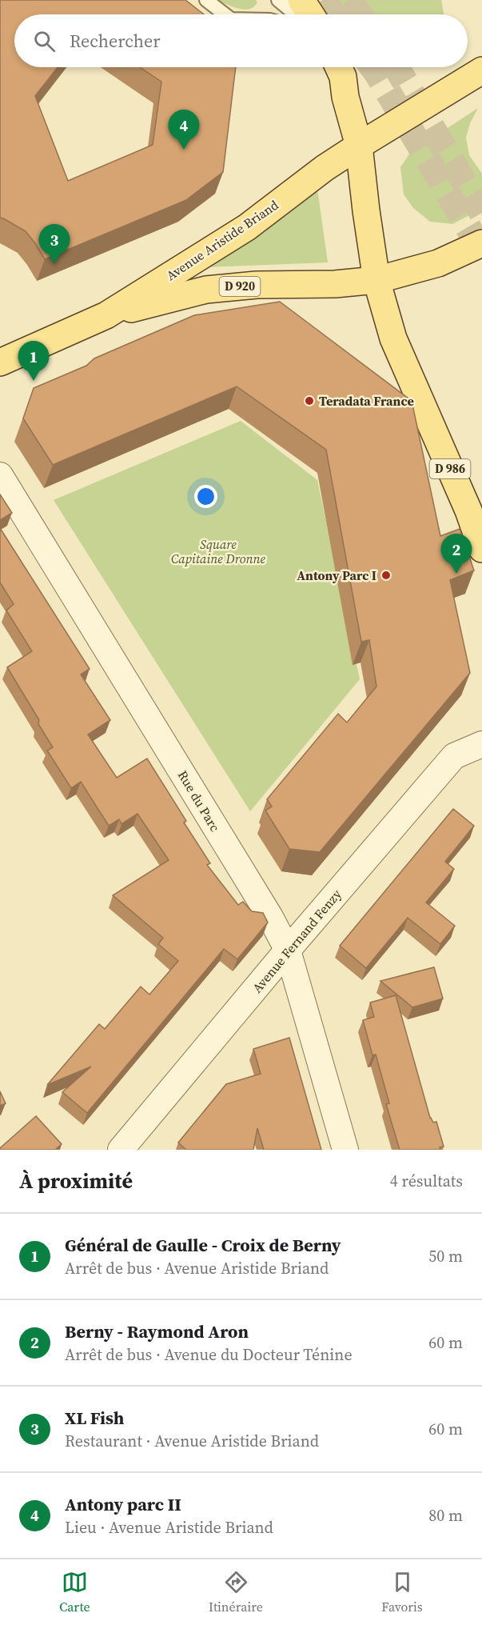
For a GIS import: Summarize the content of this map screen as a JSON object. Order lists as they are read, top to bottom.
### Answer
{
  "streets": {
    "main road": ["Avenue Aristide Briand", "D 920", "D 986"],
    "street": ["Rue du Parc", "Avenue Fernand Fenzy"]
  },
  "crossings": [
    ["Avenue Aristide Briand", "D 920"],
    ["Avenue Aristide Briand", "D 986"],
    ["D 920", "D 986"],
    ["Rue du Parc", "Avenue Fernand Fenzy"]
  ],
  "parks": ["Square Capitaine Dronne"],
  "places": ["Teradata France", "Antony Parc I"],
  "page": {
    "search": "Rechercher",
    "pins": [
      "4",
      "3",
      "1",
      "2"
    ],
    "heading": ["À proximité", "4 résultats"],
    "list": [
      {
        "mark": "1",
        "name": "Général de Gaulle - Croix de Berny",
        "note": "Arrêt de bus · Avenue Aristide Briand",
        "value": "50 m"
      },
      {
        "mark": "2",
        "name": "Berny - Raymond Aron",
        "note": "Arrêt de bus · Avenue du Docteur Ténine",
        "value": "60 m"
      },
      {
        "mark": "3",
        "name": "XL Fish",
        "note": "Restaurant · Avenue Aristide Briand",
        "value": "60 m"
      },
      {
        "mark": "4",
        "name": "Antony parc II",
        "note": "Lieu · Avenue Aristide Briand",
        "value": "80 m"
      }
    ],
    "nav": ["Carte", "Itinéraire", "Favoris"]
  }
}
